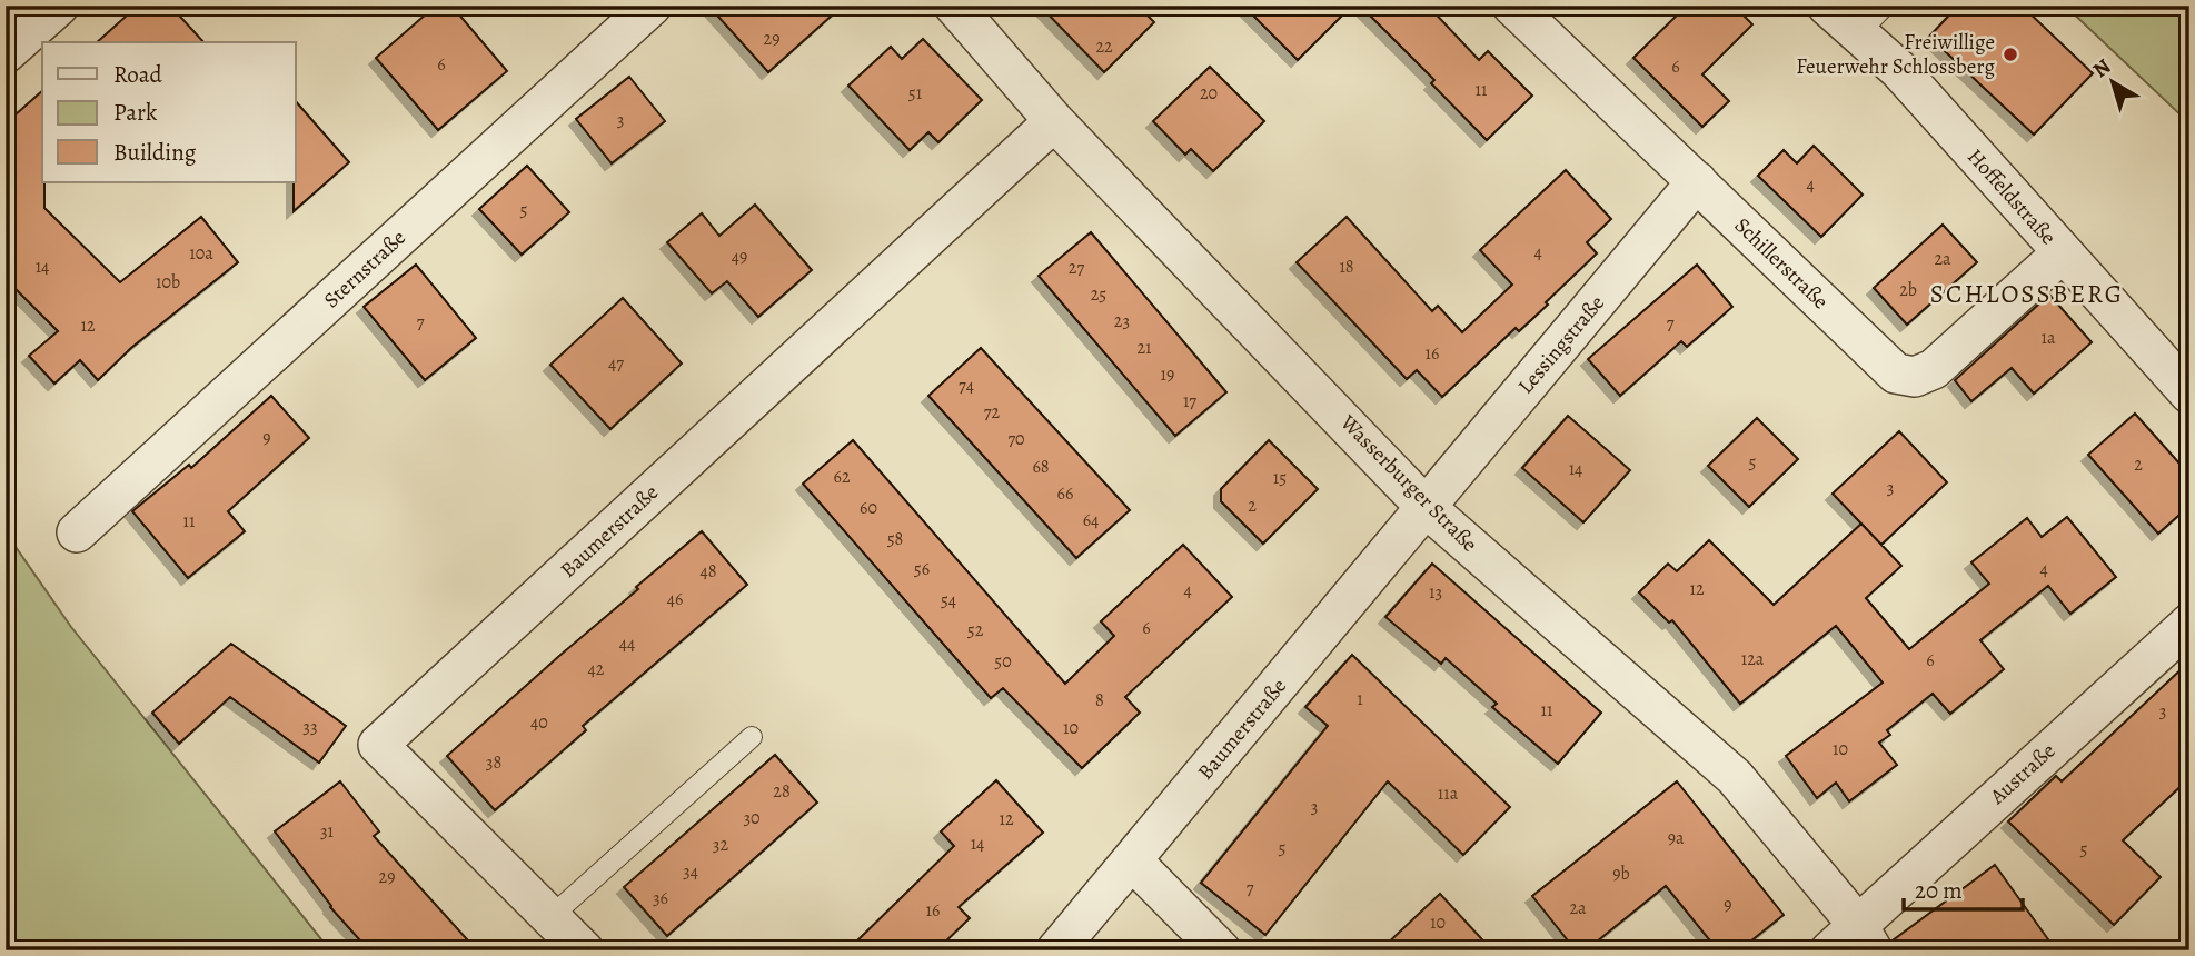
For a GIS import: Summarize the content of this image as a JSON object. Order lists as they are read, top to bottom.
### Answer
{
  "streets": {
    "street": [
      "Hoffeldstraße",
      "Schillerstraße",
      "Sternstraße",
      "Lessingstraße",
      "Wasserburger Straße",
      "Baumerstraße",
      "Austraße"
    ]
  },
  "crossings": [
    ["Hoffeldstraße", "Schillerstraße"],
    ["Schillerstraße", "Lessingstraße"],
    ["Lessingstraße", "Wasserburger Straße"],
    ["Lessingstraße", "Baumerstraße"],
    ["Wasserburger Straße", "Baumerstraße"],
    ["Wasserburger Straße", "Austraße"]
  ],
  "districts": ["SCHLOSSBERG"],
  "places": ["Freiwillige Feuerwehr Schlossberg"],
  "house_numbers": [
    "29",
    "22",
    "6",
    "6",
    "11",
    "51",
    "20",
    "3",
    "4",
    "5",
    "4",
    "10a",
    "49",
    "2a",
    "14",
    "18",
    "27",
    "10b",
    "2b",
    "25",
    "23",
    "7",
    "7",
    "12",
    "1a",
    "21",
    "16",
    "47",
    "19",
    "74",
    "17",
    "72",
    "9",
    "70",
    "5",
    "2",
    "68",
    "14",
    "62",
    "15",
    "3",
    "66",
    "2",
    "60",
    "64",
    "11",
    "58",
    "56",
    "4",
    "48",
    "12",
    "4",
    "13",
    "46",
    "54",
    "6",
    "52",
    "44",
    "12a",
    "6",
    "50",
    "42",
    "1",
    "8",
    "11",
    "3",
    "40",
    "33",
    "10",
    "10",
    "38",
    "28",
    "11a",
    "3",
    "30",
    "12",
    "31",
    "9a",
    "14",
    "32",
    "5",
    "5",
    "34",
    "9b",
    "29",
    "7",
    "36",
    "9",
    "2a",
    "16",
    "10"
  ],
  "legend": ["Road", "Park", "Building"],
  "scale_bar": "20 m",
  "north": "top left"
}
